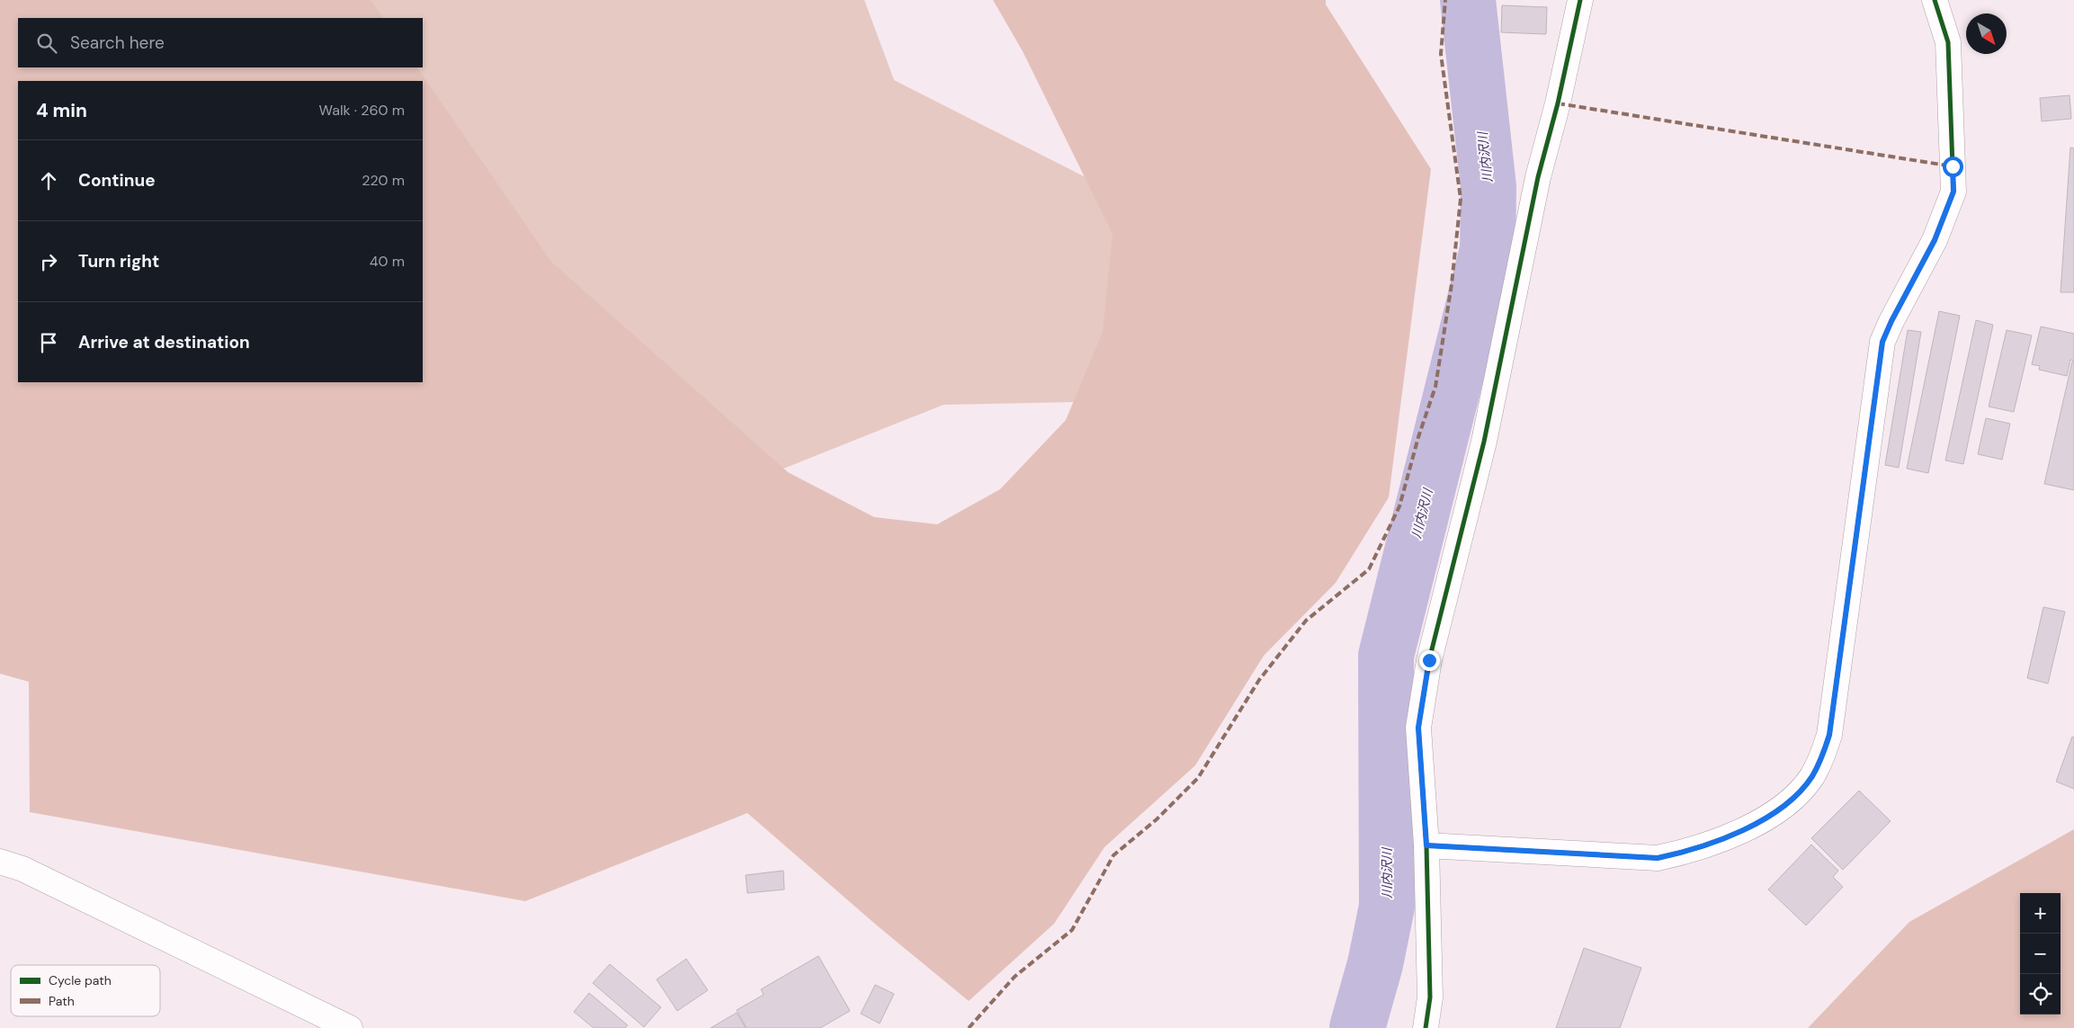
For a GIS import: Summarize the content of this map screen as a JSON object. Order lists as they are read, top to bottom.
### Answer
{
  "water": ["川内沢川"],
  "legend": ["Cycle path", "Path"],
  "north": "bottom right",
  "page": {
    "search": "Search here",
    "heading": ["4 min", "Walk · 260 m"],
    "list": [
      ["Continue", "220 m"],
      ["Turn right", "40 m"],
      "Arrive at destination"
    ],
    "map_buttons": ["+", "−"]
  }
}
